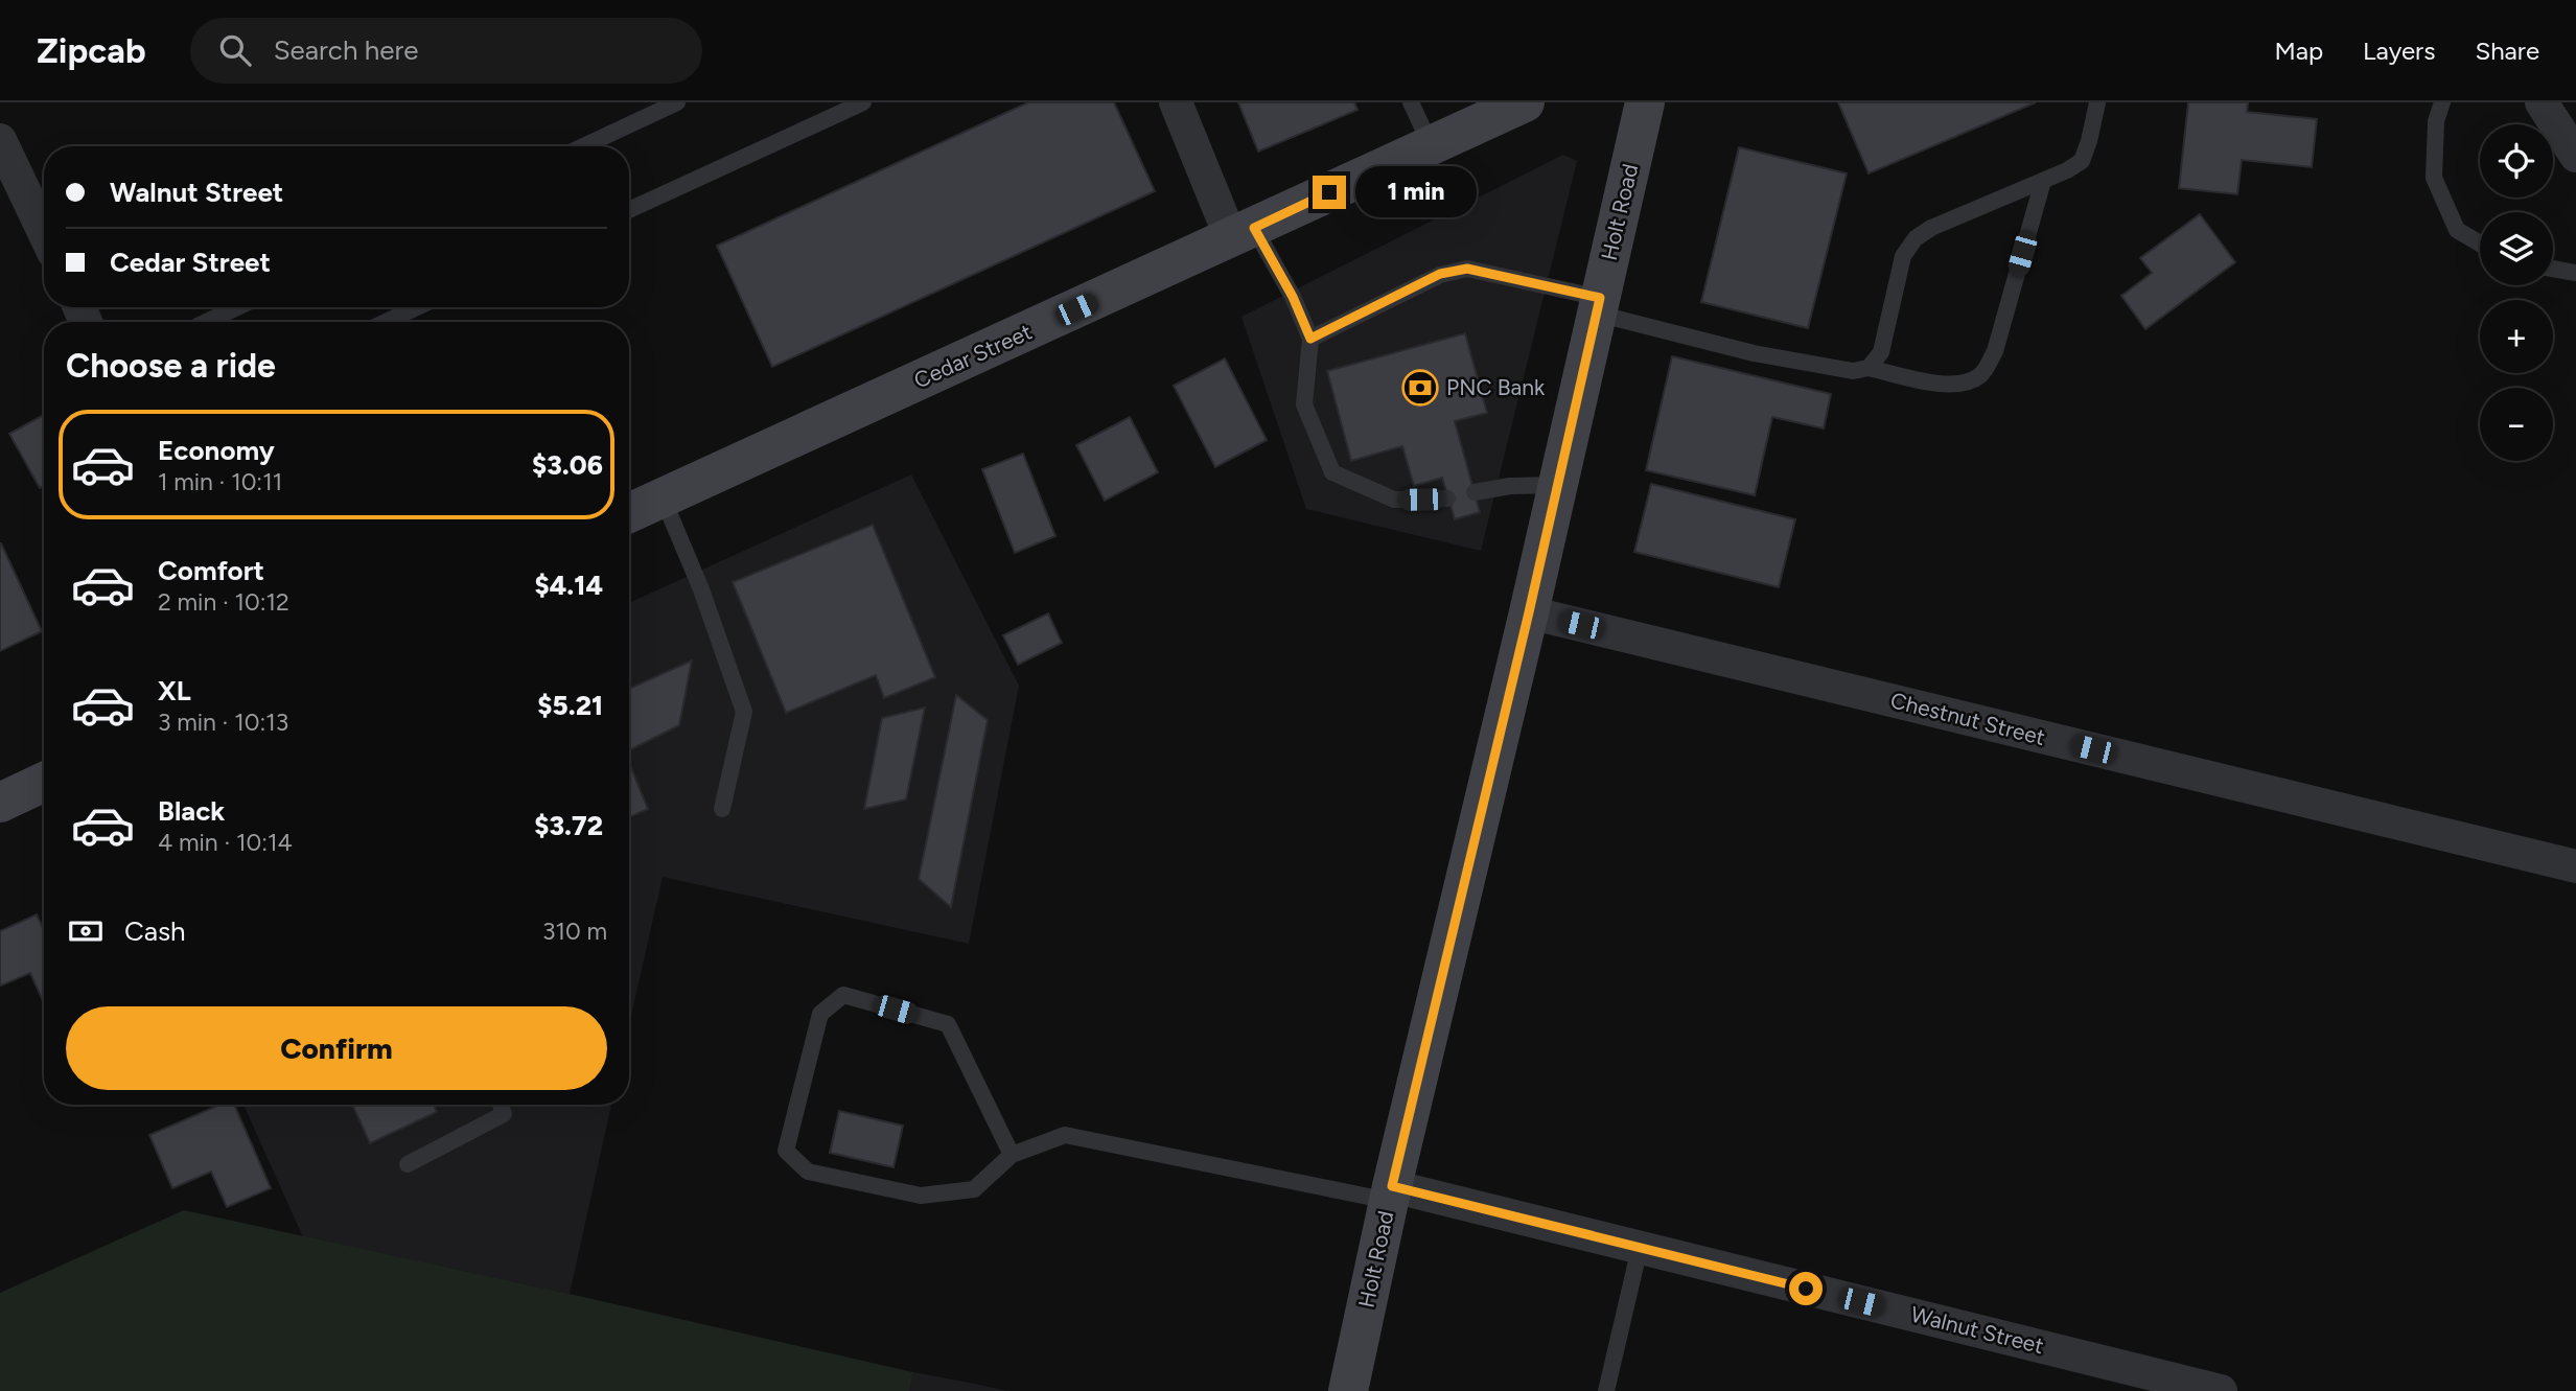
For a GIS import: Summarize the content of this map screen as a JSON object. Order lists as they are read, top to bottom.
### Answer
{
  "streets": {
    "main road": ["Holt Road", "Cedar Street"],
    "street": ["Chestnut Street", "Walnut Street"]
  },
  "crossings": [
    ["Holt Road", "Chestnut Street"],
    ["Holt Road", "Walnut Street"]
  ],
  "places": {
    "bank": ["PNC Bank"]
  },
  "page": {
    "header": "Zipcab",
    "search": "Search here",
    "nav": ["Map", "Layers", "Share"],
    "map_buttons": ["+", "−"],
    "banner": ["Walnut Street", "Cedar Street"],
    "bubble": "1 min",
    "heading": "Choose a ride",
    "list": [
      {
        "name": "Economy",
        "note": "1 min · 10:11",
        "value": "$3.06"
      },
      {
        "name": "Comfort",
        "note": "2 min · 10:12",
        "value": "$4.14"
      },
      {
        "name": "XL",
        "note": "3 min · 10:13",
        "value": "$5.21"
      },
      {
        "name": "Black",
        "note": "4 min · 10:14",
        "value": "$3.72"
      }
    ],
    "pay": ["Cash", "310 m"],
    "buttons": "Confirm"
  }
}
